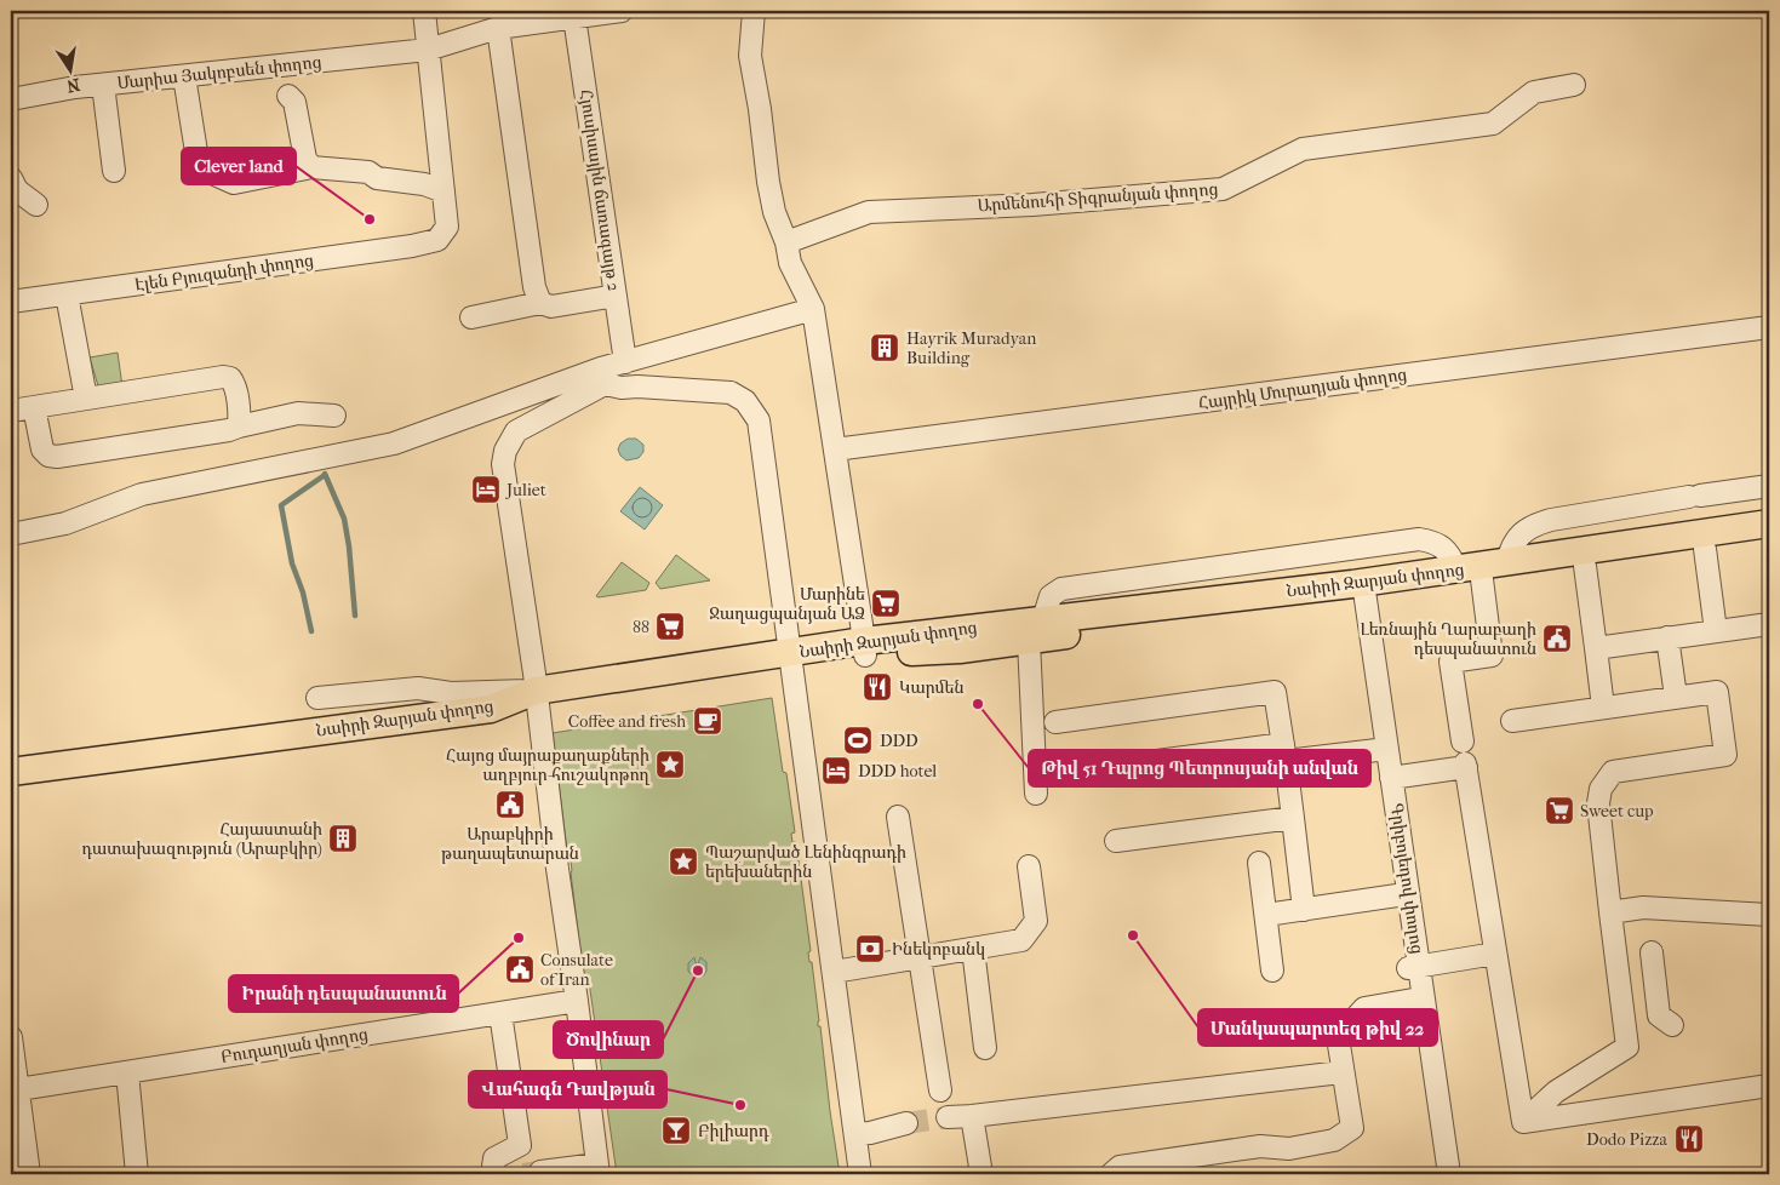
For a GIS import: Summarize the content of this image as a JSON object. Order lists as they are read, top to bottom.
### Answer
{
  "streets": {
    "main road": ["Նաիրի Զարյան փողոց"],
    "street": [
      "Մարիա Յակոբսեն փողոց",
      "Հյուսիսային ճառագայթ 2",
      "Արմենուհի Տիգրանյան փողոց",
      "Էլեն Բյուզանդի փողոց",
      "Հայրիկ Մուրադյան փողոց",
      "Գրիբոյեդով փողոց",
      "Բուդաղյան փողոց"
    ]
  },
  "crossings": [
    ["Մարիա Յակոբսեն փողոց", "Հյուսիսային ճառագայթ 2"],
    ["Նաիրի Զարյան փողոց", "Գրիբոյեդով փողոց"]
  ],
  "places": {
    "other": [
      "Clever land",
      "Թիվ 51 Դպրոց Պետրոսյանի անվան",
      "Մանկապարտեզ թիվ 22",
      "Իրանի դեսպանատուն",
      "Ծովինար",
      "Վահագն Դավթյան"
    ],
    "building": ["Hayrik Muradyan Building", "Հայաստանի դատախազություն (Արաբկիր)"],
    "hotel": ["Juliet", "DDD hotel"],
    "supermarket": ["Մարինե Ջաղացպանյան ԱՁ", "88", "Sweet cup"],
    "public building": ["Լեռնային Ղարաբաղի դեսպանատուն", "Արաբկիրի թաղապետարան", "Consulate of Iran"],
    "restaurant": ["Կարմեն", "Dodo Pizza"],
    "cafe": ["Coffee and fresh"],
    "sports": ["DDD"],
    "place": ["Հայոց մայրաքաղաքների աղբյուր-հուշակոթող", "Պաշարված Լենինգրադի երեխաներին"],
    "bank": ["Ինեկոբանկ"],
    "bar": ["Բիլիարդ"]
  },
  "north": "bottom"
}
